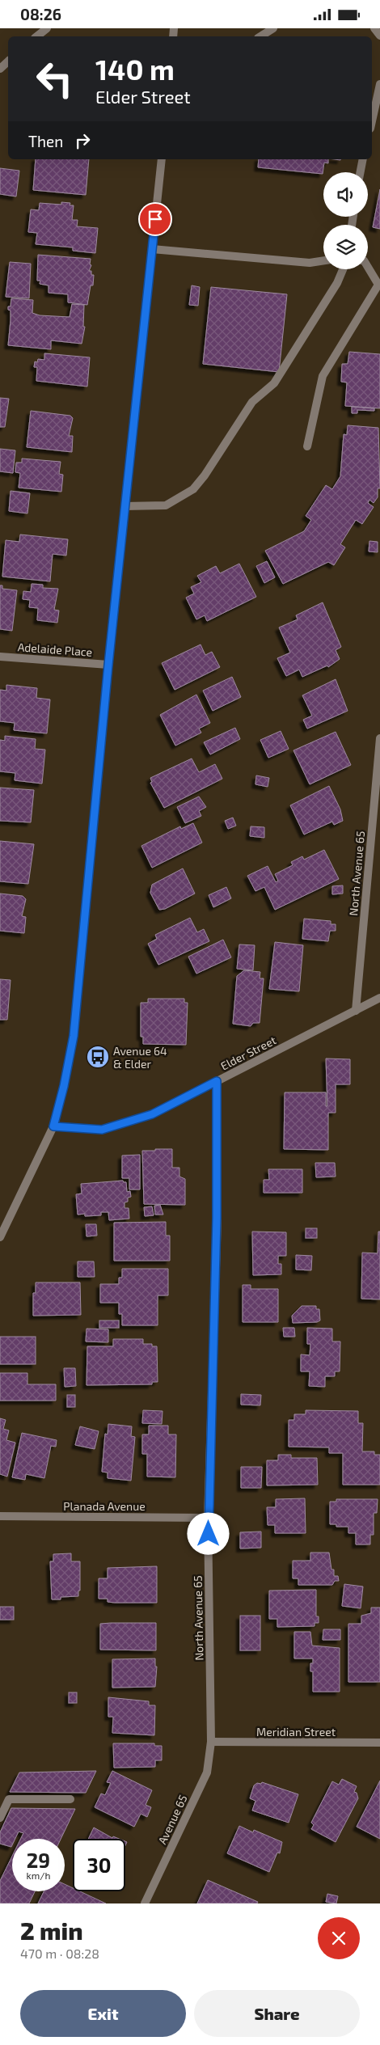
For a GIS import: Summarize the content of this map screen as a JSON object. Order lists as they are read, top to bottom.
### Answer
{
  "streets": {
    "street": [
      "Adelaide Place",
      "North Avenue 65",
      "Elder Street",
      "Planada Avenue",
      "Meridian Street",
      "Avenue 65"
    ]
  },
  "crossings": [
    ["North Avenue 65", "Elder Street"],
    ["North Avenue 65", "Planada Avenue"],
    ["North Avenue 65", "Meridian Street"],
    ["North Avenue 65", "Avenue 65"],
    ["Meridian Street", "Avenue 65"]
  ],
  "places": {
    "bus stop": ["Avenue 64 & Elder"]
  },
  "page": {
    "status": "08:26",
    "turn": ["140 m", "Elder Street"],
    "then": "Then",
    "speed": "29 km/h",
    "limit": "30",
    "heading": ["2 min", "470 m · 08:28"],
    "buttons": ["Exit", "Share"]
  }
}
